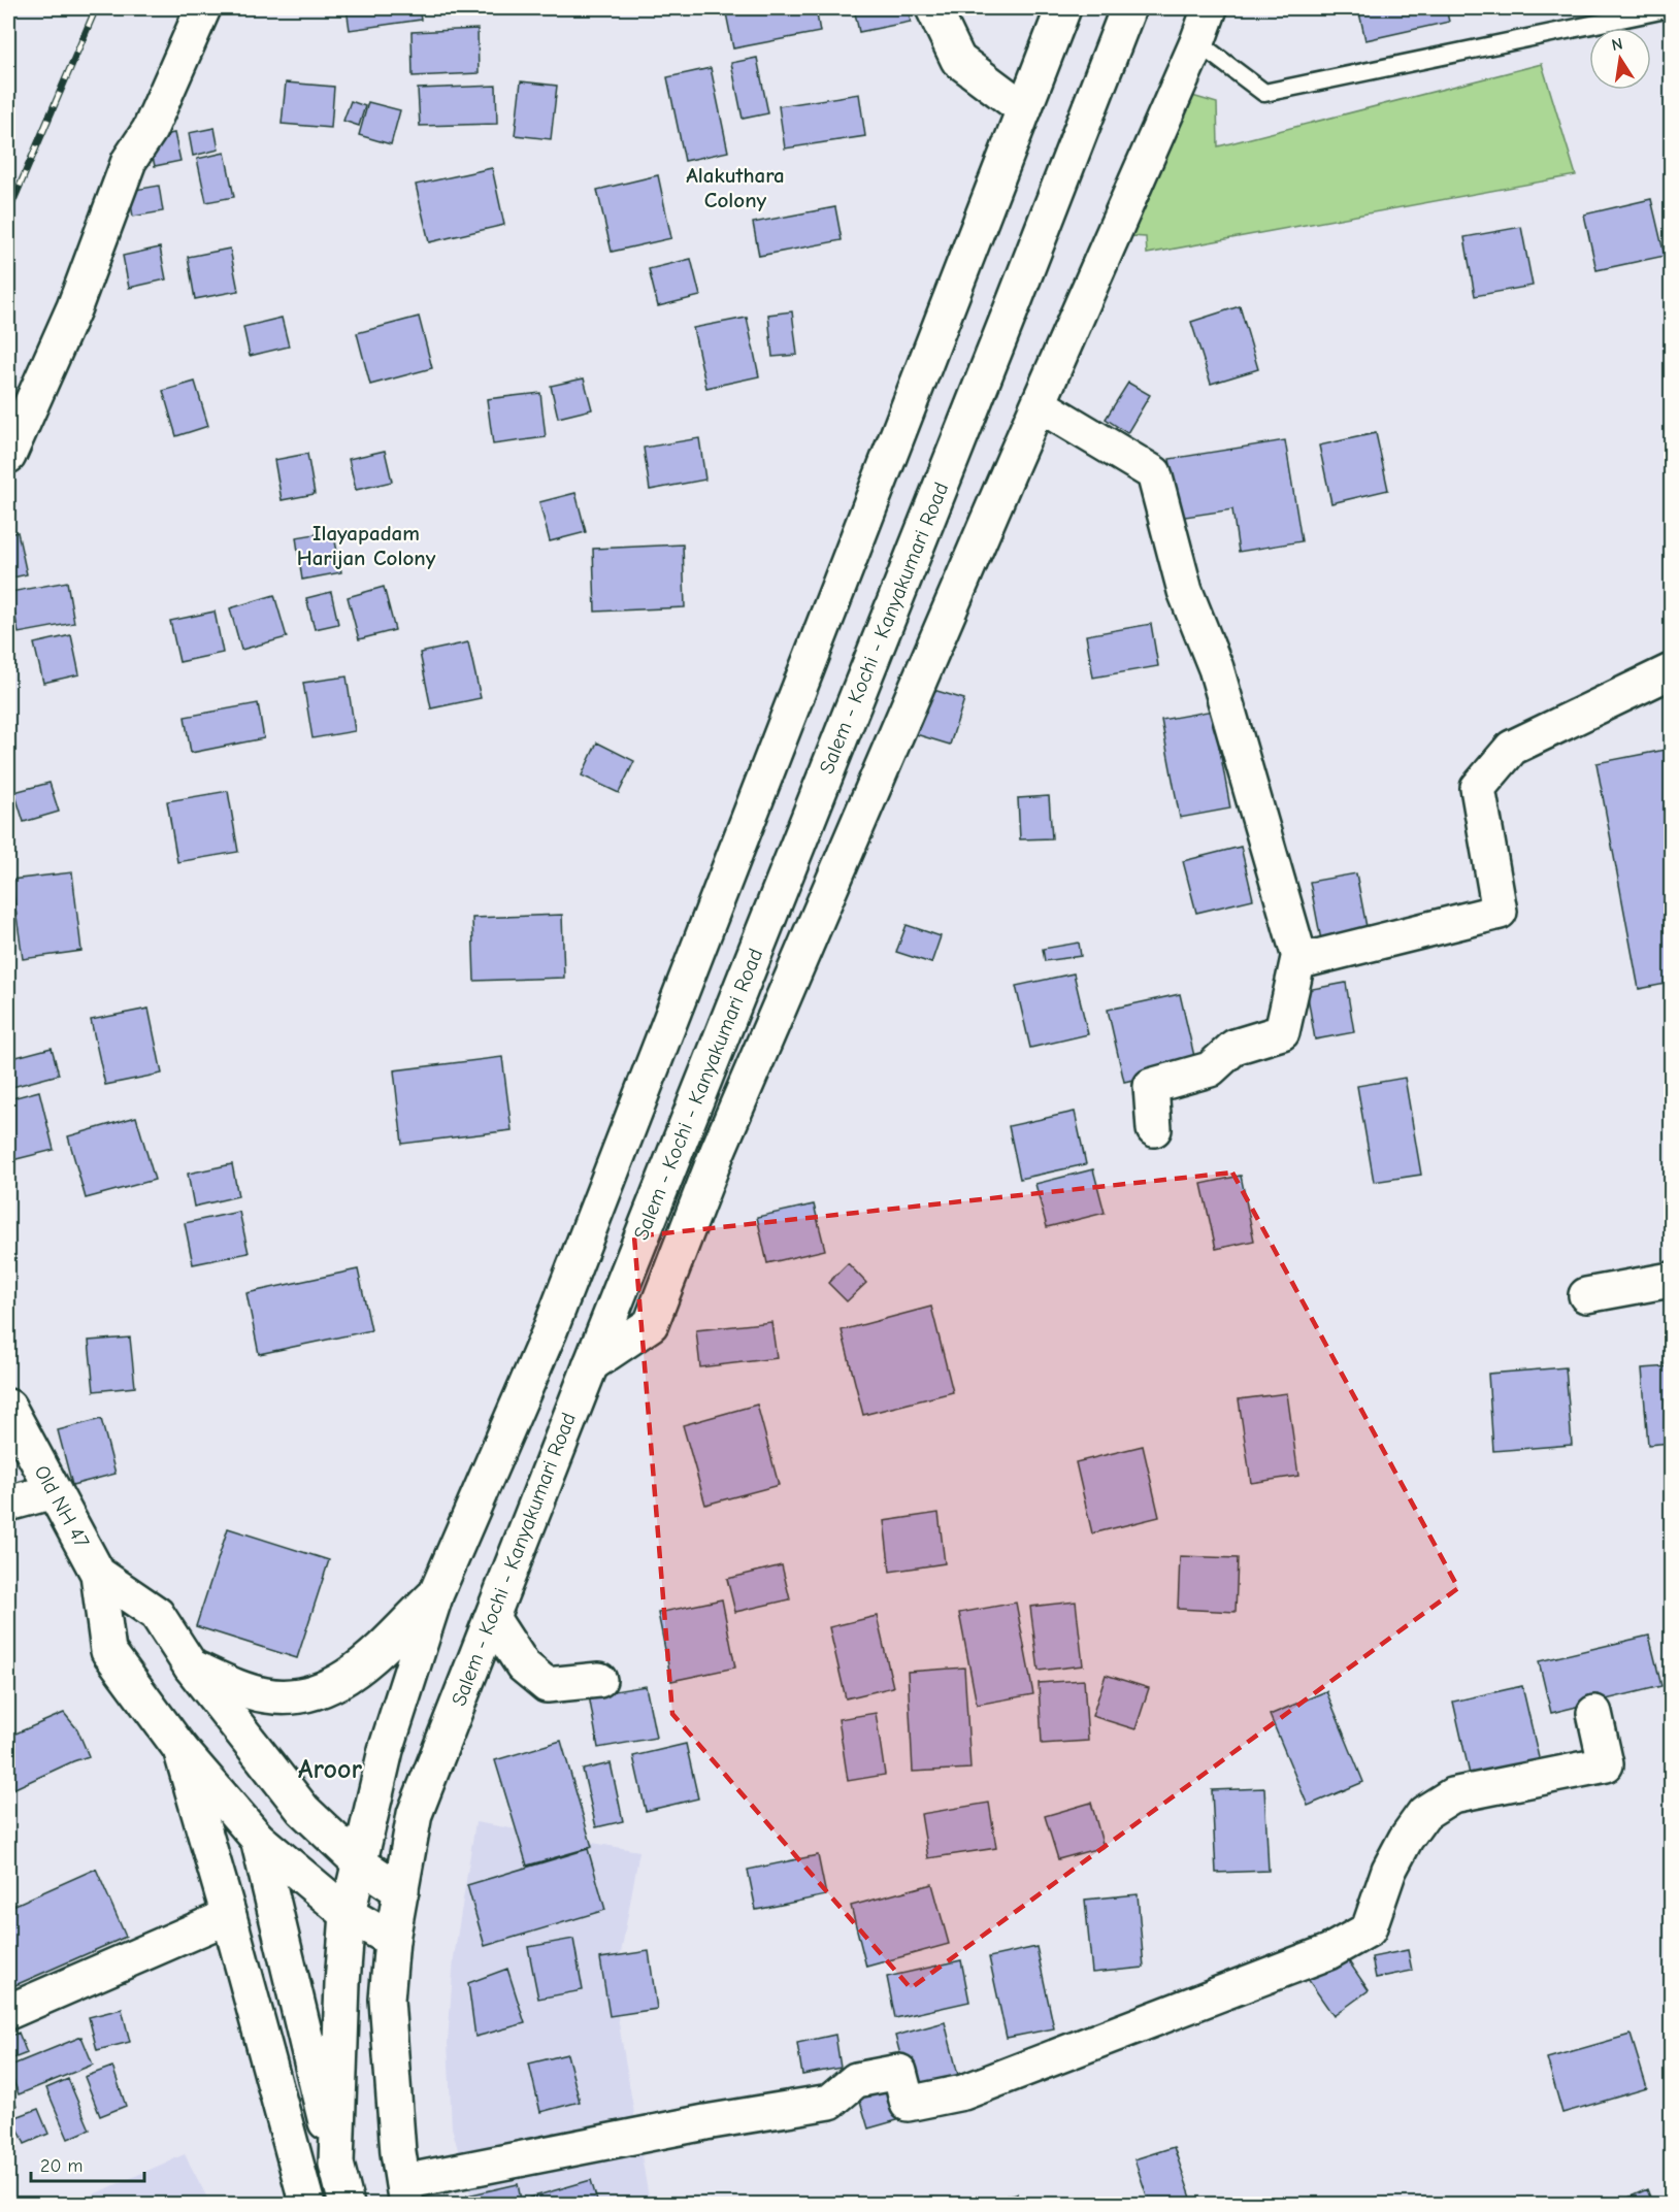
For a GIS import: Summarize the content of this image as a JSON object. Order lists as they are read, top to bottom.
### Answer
{
  "streets": {
    "main road": ["Salem - Kochi - Kanyakumari Road", "Old NH 47"]
  },
  "districts": ["Alakuthara Colony", "Ilayapadam Harijan Colony", "Aroor"],
  "scale_bar": "20 m",
  "north": "top"
}
